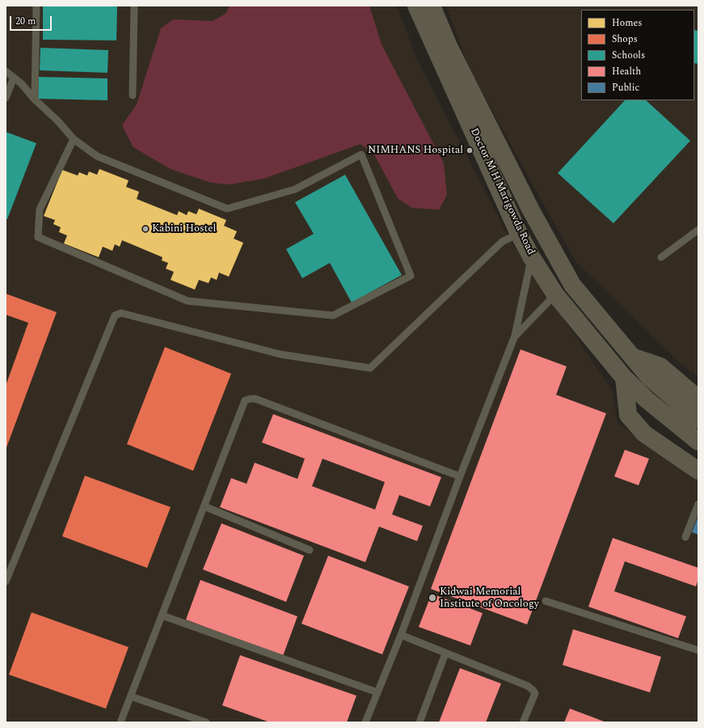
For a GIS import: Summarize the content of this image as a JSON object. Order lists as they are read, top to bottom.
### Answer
{
  "streets": {
    "main road": ["Doctor M H Marigowda Road"]
  },
  "places": ["NIMHANS Hospital", "Kabini Hostel", "Kidwai Memorial Institute of Oncology"],
  "legend": [
    "Homes",
    "Shops",
    "Schools",
    "Health",
    "Public"
  ],
  "scale_bar": "20 m"
}
